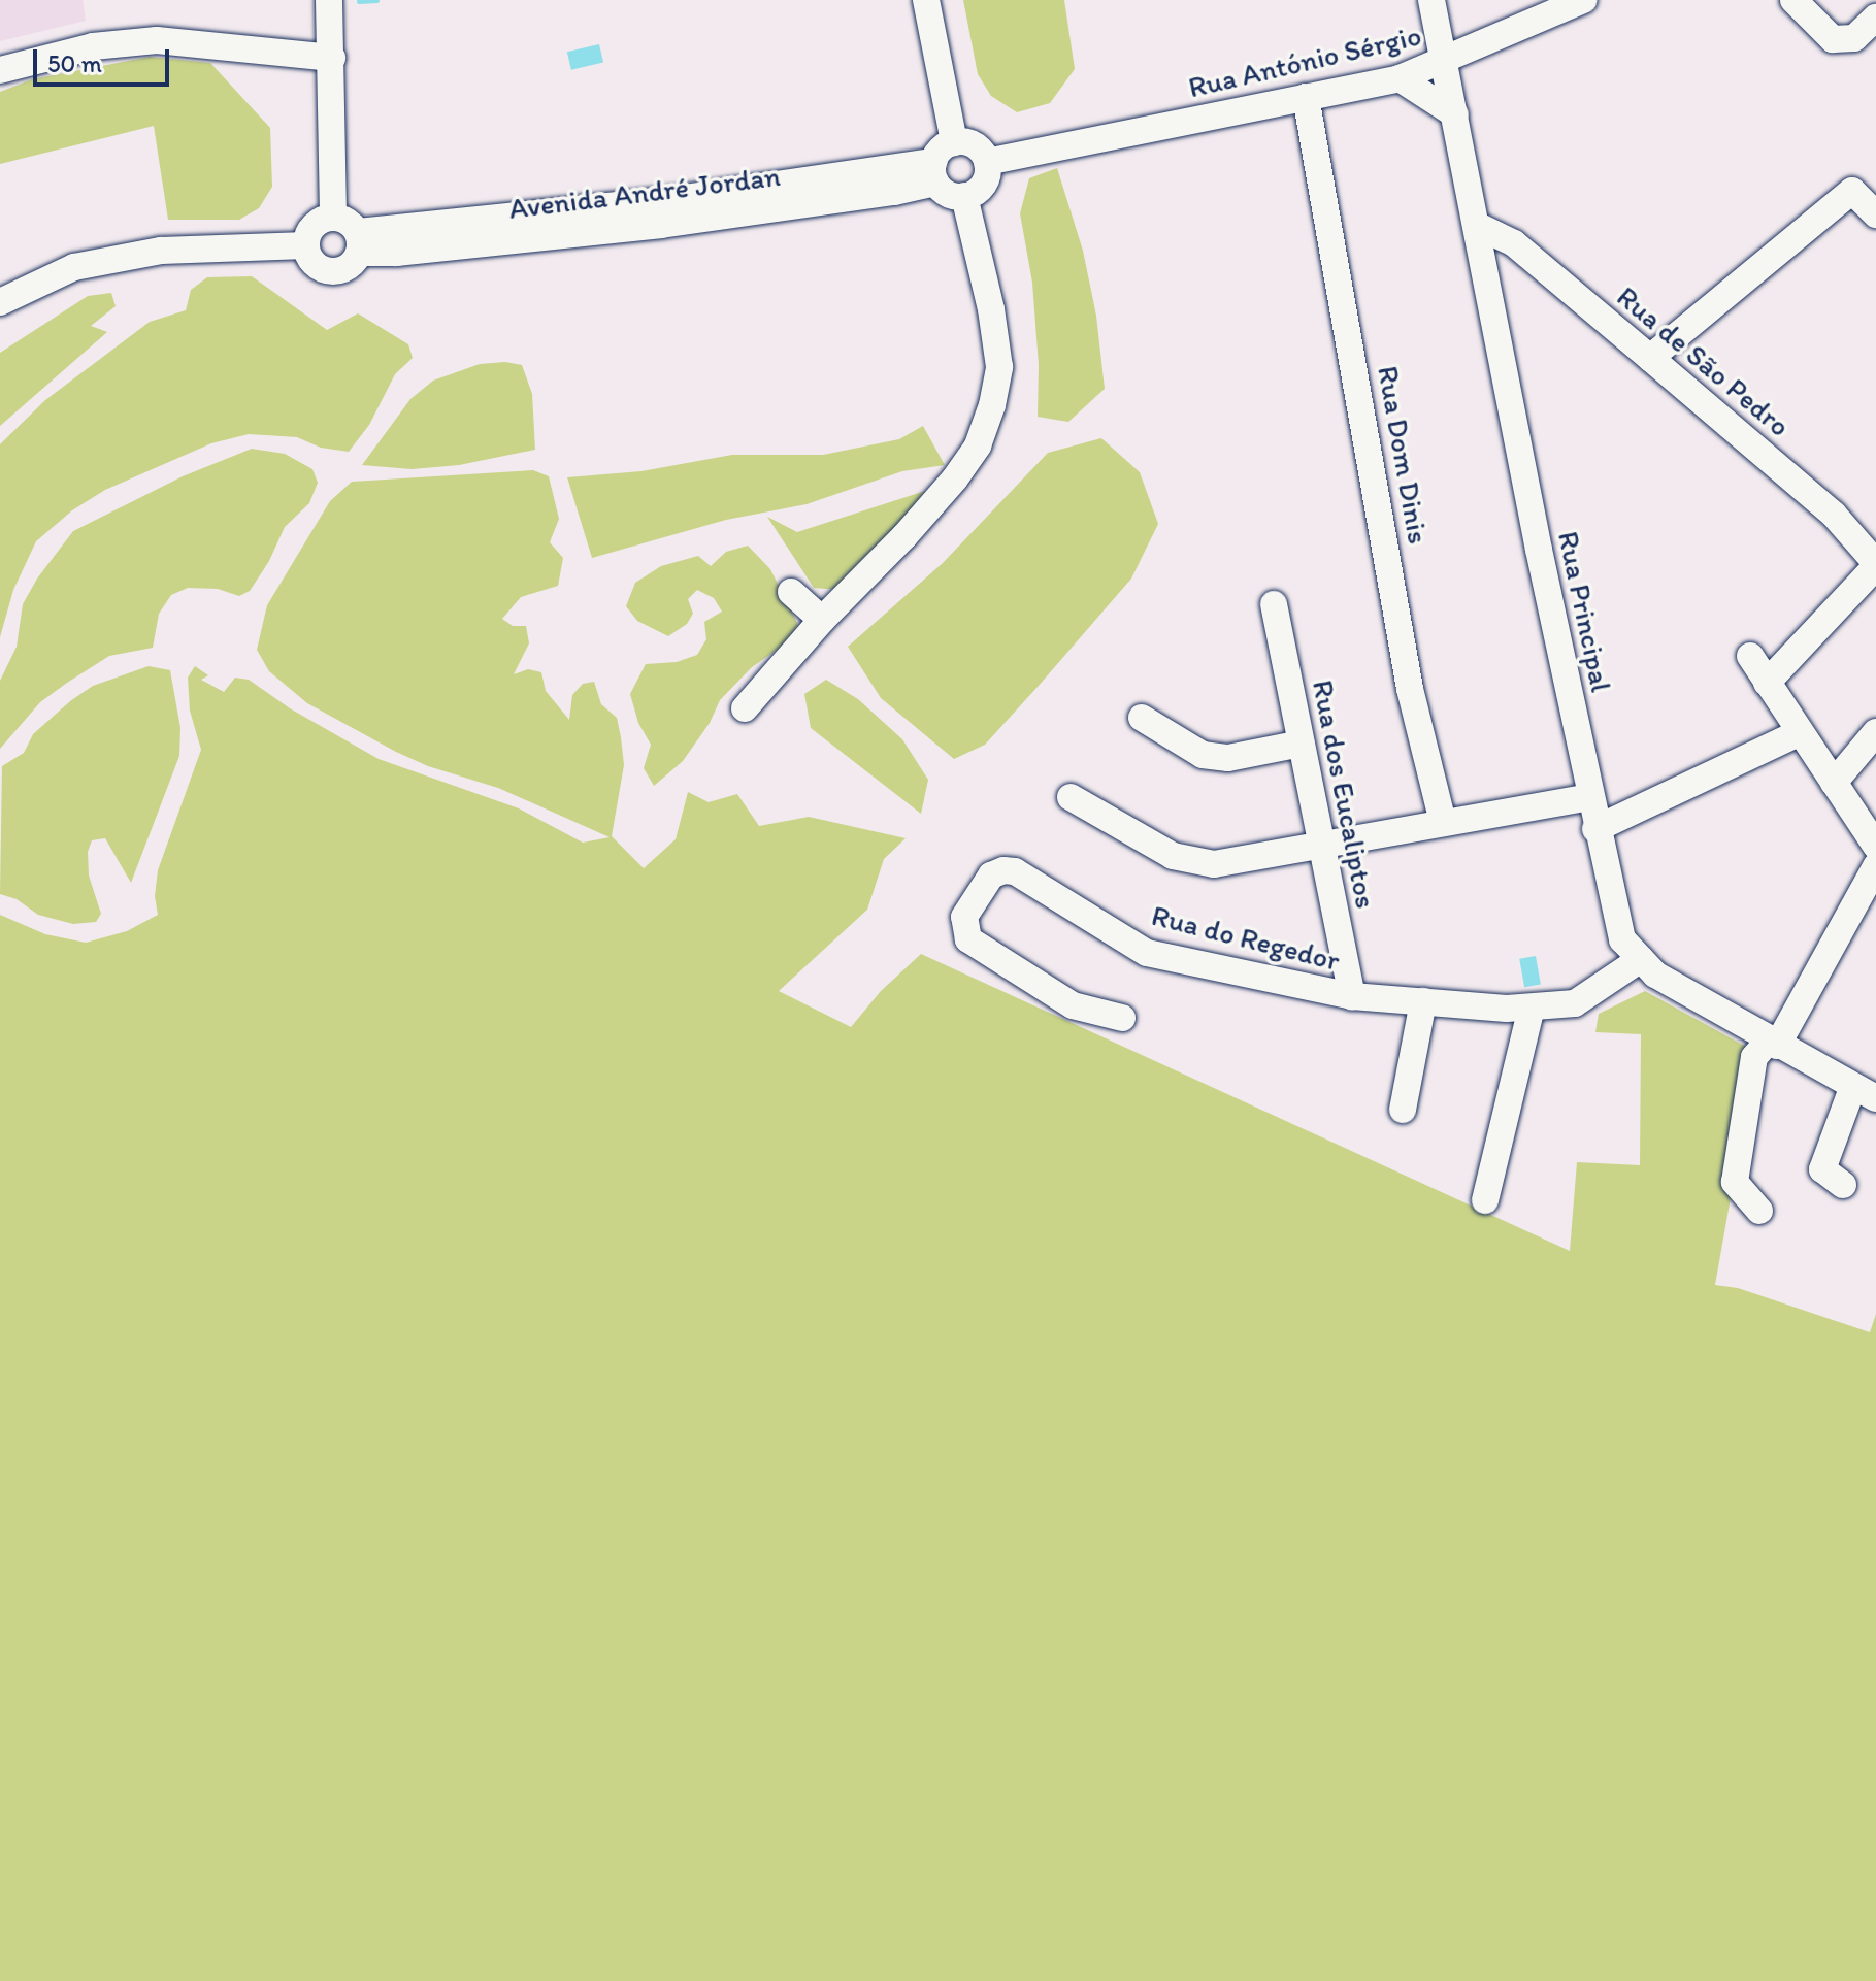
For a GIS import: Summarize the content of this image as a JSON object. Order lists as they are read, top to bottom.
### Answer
{
  "streets": {
    "street": [
      "Rua António Sérgio",
      "Avenida André Jordan",
      "Rua de São Pedro",
      "Rua Dom Dinis",
      "Rua Principal",
      "Rua dos Eucaliptos",
      "Rua do Regedor"
    ]
  },
  "crossings": [
    ["Rua António Sérgio", "Avenida André Jordan"],
    ["Rua António Sérgio", "Rua Dom Dinis"],
    ["Rua António Sérgio", "Rua Principal"],
    ["Rua de São Pedro", "Rua Principal"],
    ["Rua Principal", "Rua do Regedor"],
    ["Rua dos Eucaliptos", "Rua do Regedor"]
  ],
  "scale_bar": "50 m"
}
